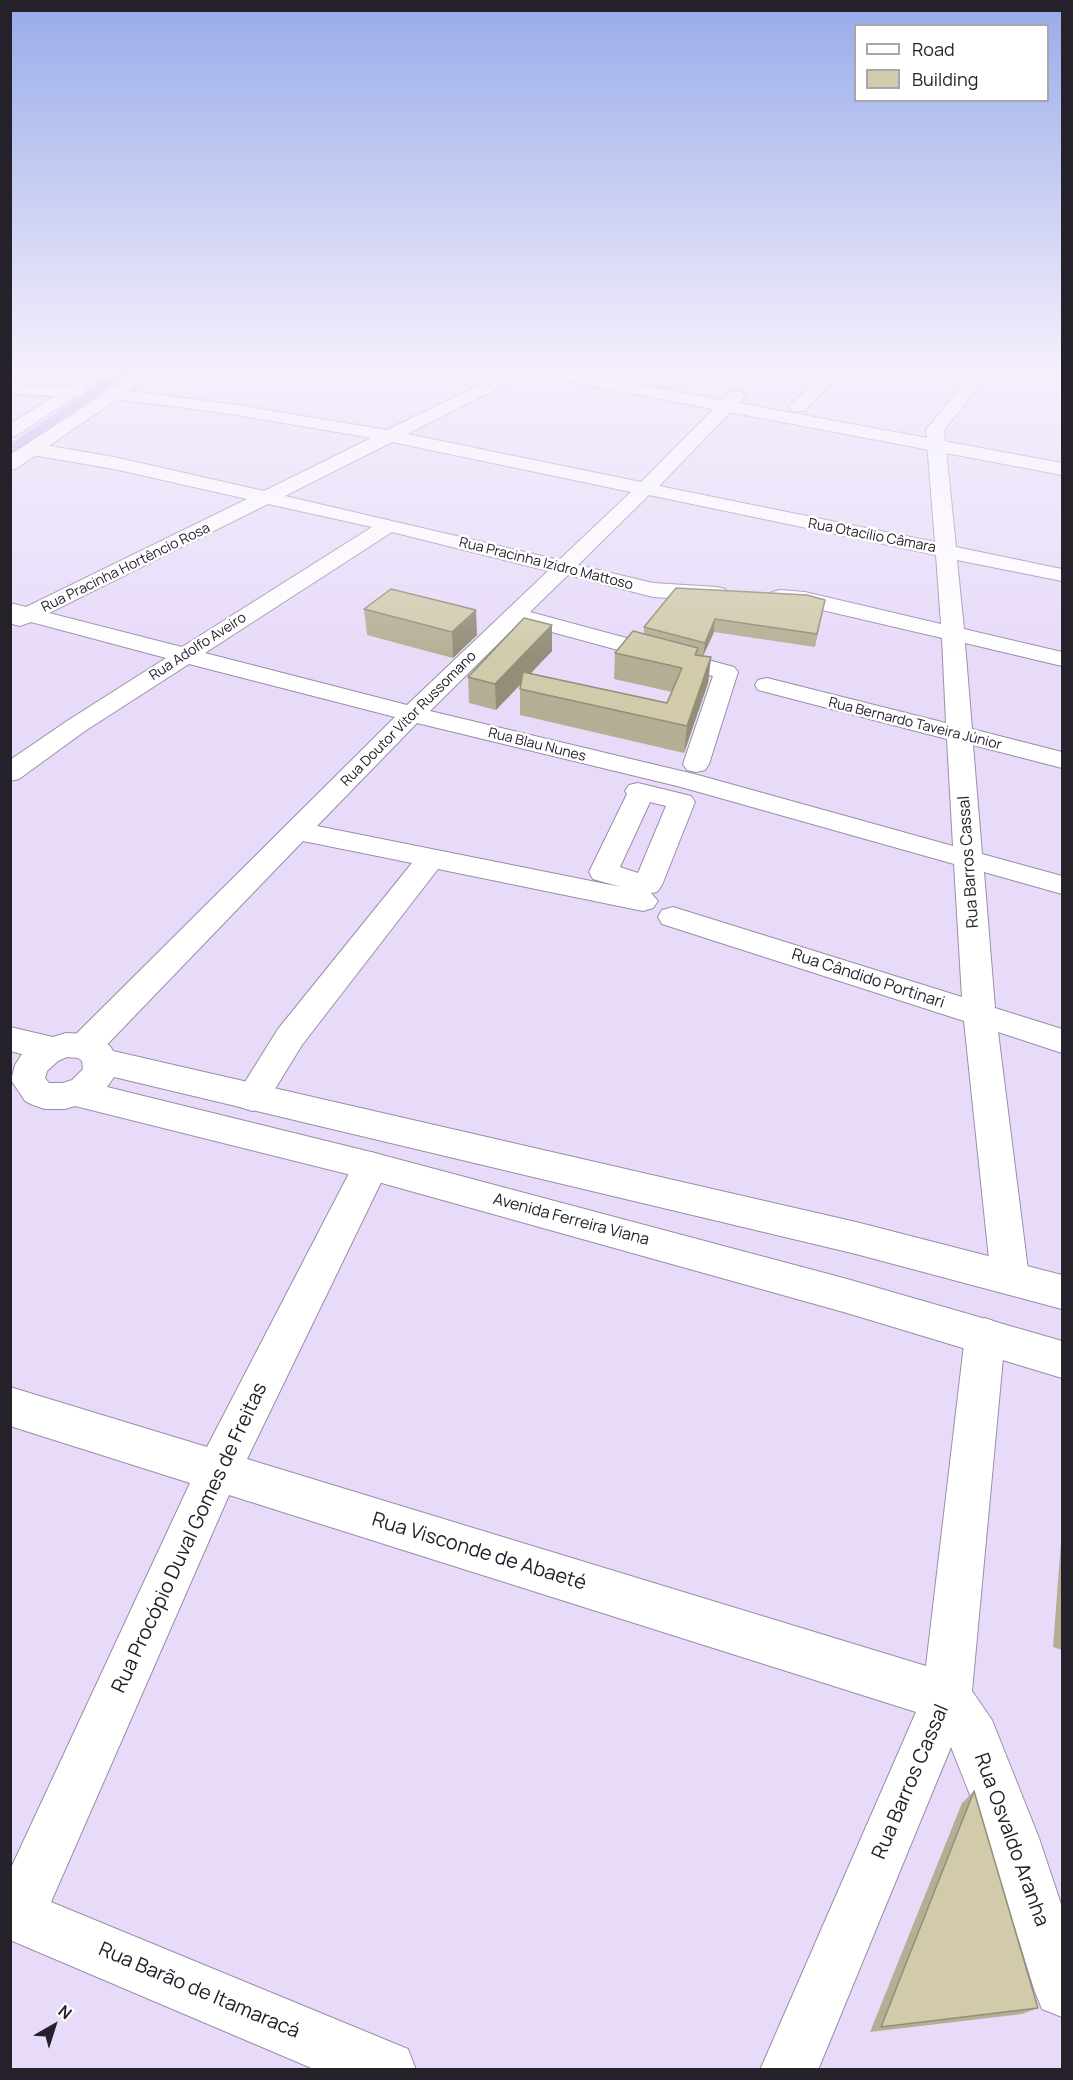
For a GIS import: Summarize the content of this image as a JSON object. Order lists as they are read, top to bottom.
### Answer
{
  "streets": {
    "street": [
      "Rua Otacílio Câmara",
      "Rua Pracinha Izidro Mattoso",
      "Rua Pracinha Hortêncio Rosa",
      "Rua Adolfo Aveiro",
      "Rua Doutor Vitor Russomano",
      "Rua Bernardo Taveira Júnior",
      "Rua Blau Nunes",
      "Rua Barros Cassal",
      "Rua Cândido Portinari",
      "Avenida Ferreira Viana",
      "Rua Procópio Duval Gomes de Freitas",
      "Rua Visconde de Abaeté",
      "Rua Osvaldo Aranha",
      "Rua Barão de Itamaracá"
    ]
  },
  "crossings": [
    ["Rua Otacílio Câmara", "Rua Doutor Vitor Russomano"],
    ["Rua Otacílio Câmara", "Rua Barros Cassal"],
    ["Rua Pracinha Izidro Mattoso", "Rua Pracinha Hortêncio Rosa"],
    ["Rua Pracinha Izidro Mattoso", "Rua Adolfo Aveiro"],
    ["Rua Pracinha Izidro Mattoso", "Rua Doutor Vitor Russomano"],
    ["Rua Pracinha Hortêncio Rosa", "Rua Blau Nunes"],
    ["Rua Adolfo Aveiro", "Rua Blau Nunes"],
    ["Rua Doutor Vitor Russomano", "Rua Blau Nunes"],
    ["Rua Doutor Vitor Russomano", "Avenida Ferreira Viana"],
    ["Rua Bernardo Taveira Júnior", "Rua Barros Cassal"],
    ["Rua Blau Nunes", "Rua Barros Cassal"],
    ["Rua Barros Cassal", "Rua Cândido Portinari"],
    ["Rua Barros Cassal", "Avenida Ferreira Viana"],
    ["Rua Barros Cassal", "Rua Visconde de Abaeté"],
    ["Rua Barros Cassal", "Rua Osvaldo Aranha"],
    ["Avenida Ferreira Viana", "Rua Procópio Duval Gomes de Freitas"],
    ["Rua Procópio Duval Gomes de Freitas", "Rua Visconde de Abaeté"],
    ["Rua Procópio Duval Gomes de Freitas", "Rua Barão de Itamaracá"],
    ["Rua Visconde de Abaeté", "Rua Osvaldo Aranha"]
  ],
  "legend": ["Road", "Building"],
  "north": "top right"
}
